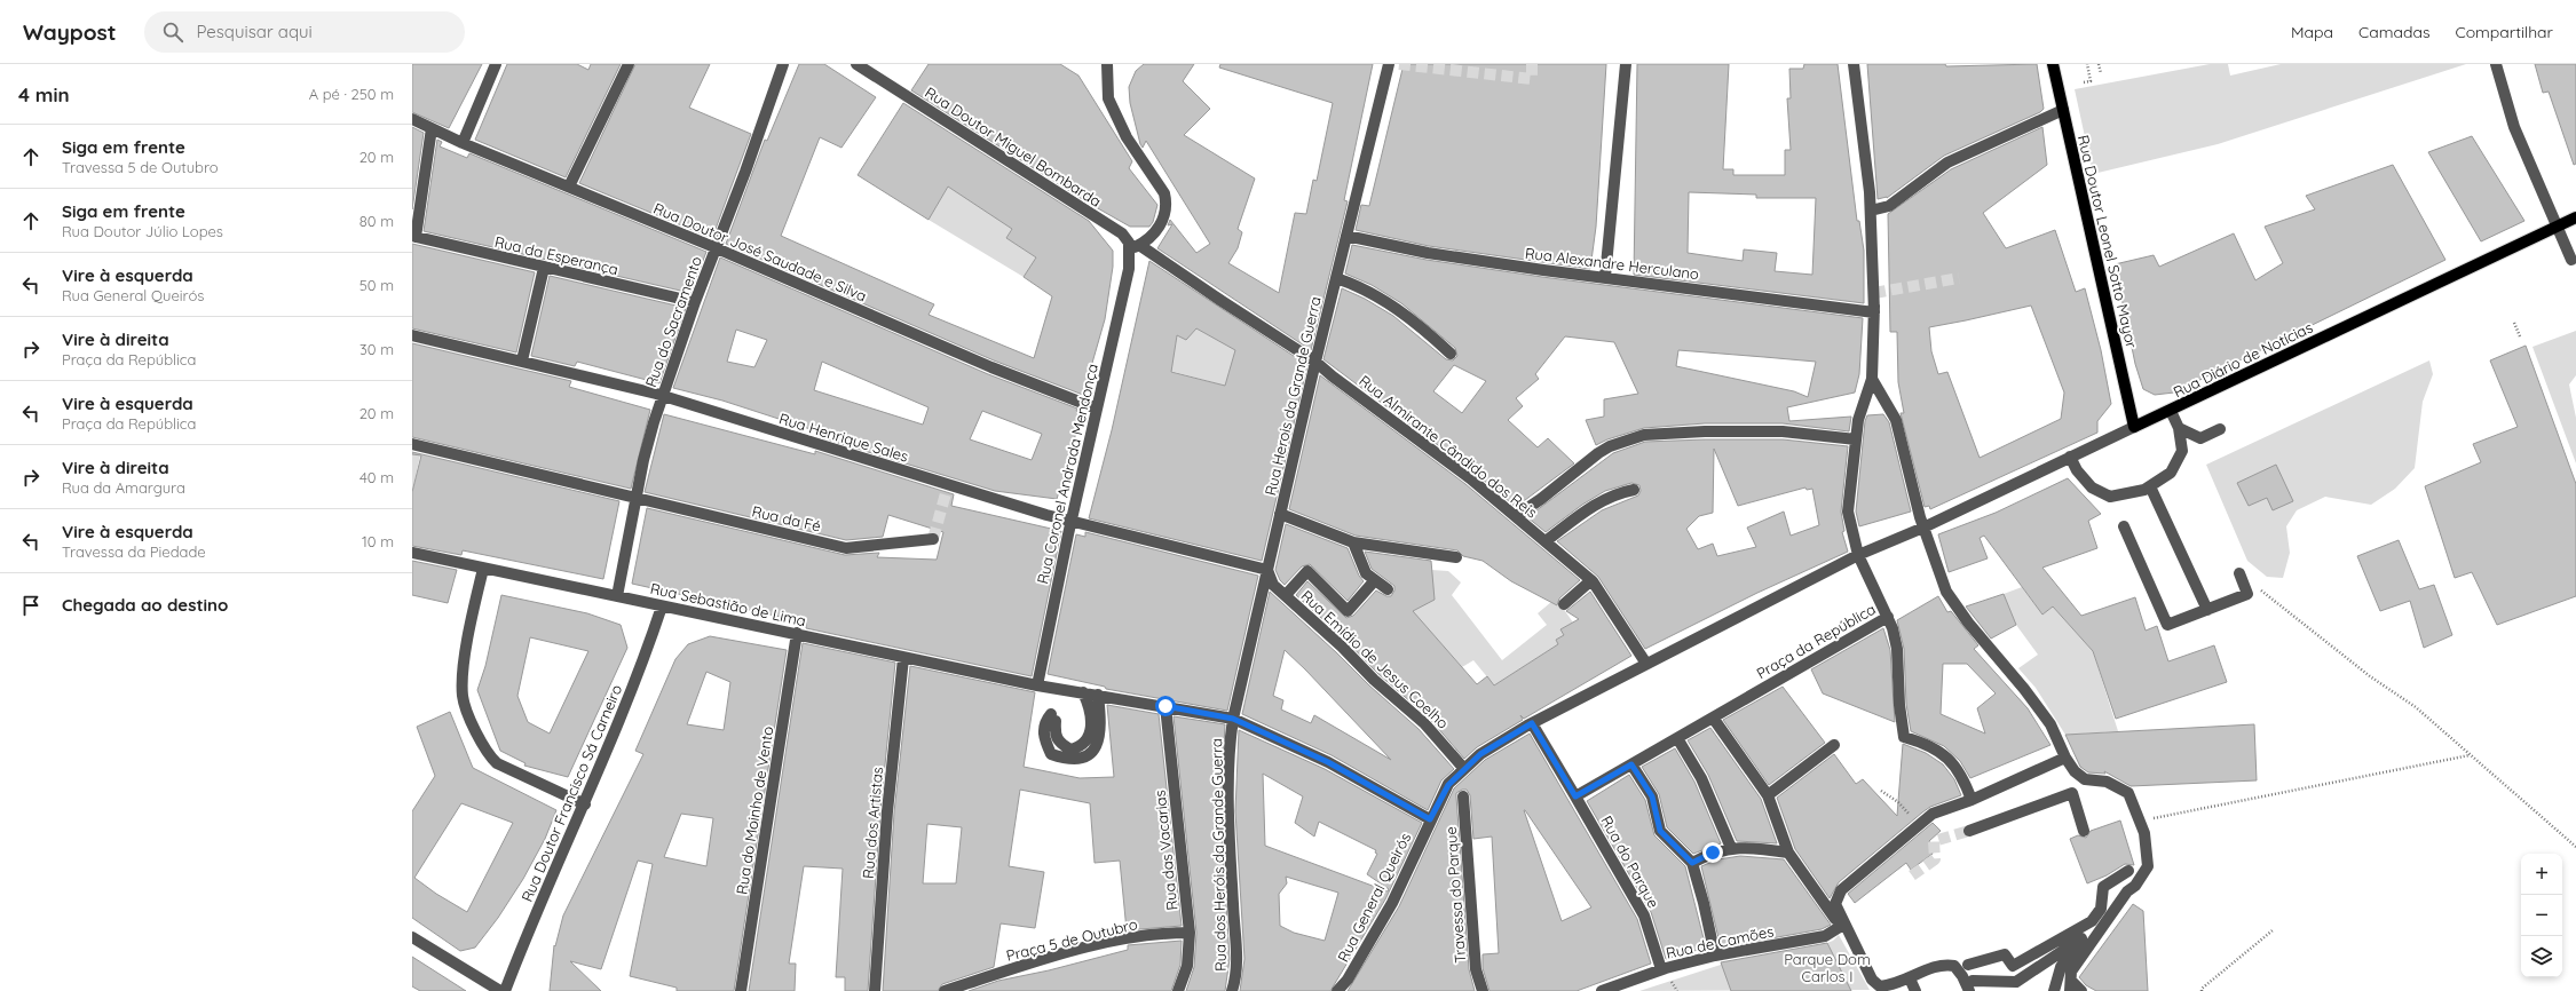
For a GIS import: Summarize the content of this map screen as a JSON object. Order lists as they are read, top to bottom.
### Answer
{
  "streets": {
    "main road": ["Rua Doutor Leonel Sotto Mayor", "Rua Diário de Notícias"],
    "street": [
      "Rua Doutor Miguel Bombarda",
      "Rua Doutor José Saudade e Silva",
      "Rua da Esperança",
      "Rua Alexandre Herculano",
      "Rua do Sacramento",
      "Rua Herois da Grande Guerra",
      "Rua Henrique Sales",
      "Rua Almirante Cândido dos Reis",
      "Rua Coronel Andrada Mendonça",
      "Rua da Fé",
      "Rua Sebastião de Lima",
      "Praça da República",
      "Rua Emídio de Jesus Coelho",
      "Rua Doutor Francisco Sá Carneiro",
      "Rua do Moinho de Vento",
      "Rua dos Artistas",
      "Rua das Vacarias",
      "Rua dos Heróis da Grande Guerra",
      "Rua do Parque",
      "Travessa do Parque",
      "Rua General Queirós",
      "Praça 5 de Outubro",
      "Rua de Camões"
    ]
  },
  "crossings": [
    ["Rua Doutor Miguel Bombarda", "Rua Herois da Grande Guerra"],
    ["Rua Doutor Miguel Bombarda", "Rua Almirante Cândido dos Reis"],
    ["Rua Doutor Miguel Bombarda", "Rua Coronel Andrada Mendonça"],
    ["Rua Doutor Leonel Sotto Mayor", "Rua Diário de Notícias"],
    ["Rua Doutor José Saudade e Silva", "Rua do Sacramento"],
    ["Rua Doutor José Saudade e Silva", "Rua Coronel Andrada Mendonça"],
    ["Rua da Esperança", "Rua do Sacramento"],
    ["Rua Alexandre Herculano", "Rua Herois da Grande Guerra"],
    ["Rua Alexandre Herculano", "Praça da República"],
    ["Rua do Sacramento", "Rua Henrique Sales"],
    ["Rua do Sacramento", "Rua da Fé"],
    ["Rua do Sacramento", "Rua Sebastião de Lima"],
    ["Rua Diário de Notícias", "Praça da República"],
    ["Rua Herois da Grande Guerra", "Rua Henrique Sales"],
    ["Rua Herois da Grande Guerra", "Rua Almirante Cândido dos Reis"],
    ["Rua Herois da Grande Guerra", "Rua Sebastião de Lima"],
    ["Rua Herois da Grande Guerra", "Rua Emídio de Jesus Coelho"],
    ["Rua Herois da Grande Guerra", "Rua dos Heróis da Grande Guerra"],
    ["Rua Henrique Sales", "Rua Coronel Andrada Mendonça"],
    ["Rua Henrique Sales", "Rua Emídio de Jesus Coelho"],
    ["Rua Coronel Andrada Mendonça", "Rua Sebastião de Lima"],
    ["Rua Sebastião de Lima", "Rua Doutor Francisco Sá Carneiro"],
    ["Rua Sebastião de Lima", "Rua do Moinho de Vento"],
    ["Rua Sebastião de Lima", "Rua dos Artistas"],
    ["Rua Sebastião de Lima", "Rua das Vacarias"],
    ["Rua Sebastião de Lima", "Rua dos Heróis da Grande Guerra"],
    ["Rua Sebastião de Lima", "Rua General Queirós"],
    ["Praça da República", "Rua do Parque"],
    ["Rua Emídio de Jesus Coelho", "Rua General Queirós"],
    ["Rua das Vacarias", "Praça 5 de Outubro"],
    ["Rua do Parque", "Rua de Camões"]
  ],
  "parks": ["Parque Dom Carlos I"],
  "page": {
    "header": "Waypost",
    "search": "Pesquisar aqui",
    "nav": ["Mapa", "Camadas", "Compartilhar"],
    "heading": ["4 min", "A pé · 250 m"],
    "list": [
      ["Siga em frente", "Travessa 5 de Outubro", "20 m"],
      ["Siga em frente", "Rua Doutor Júlio Lopes", "80 m"],
      ["Vire à esquerda", "Rua General Queirós", "50 m"],
      ["Vire à direita", "Praça da República", "30 m"],
      ["Vire à esquerda", "Praça da República", "20 m"],
      ["Vire à direita", "Rua da Amargura", "40 m"],
      ["Vire à esquerda", "Travessa da Piedade", "10 m"],
      "Chegada ao destino"
    ],
    "map_buttons": ["+", "−"]
  }
}
